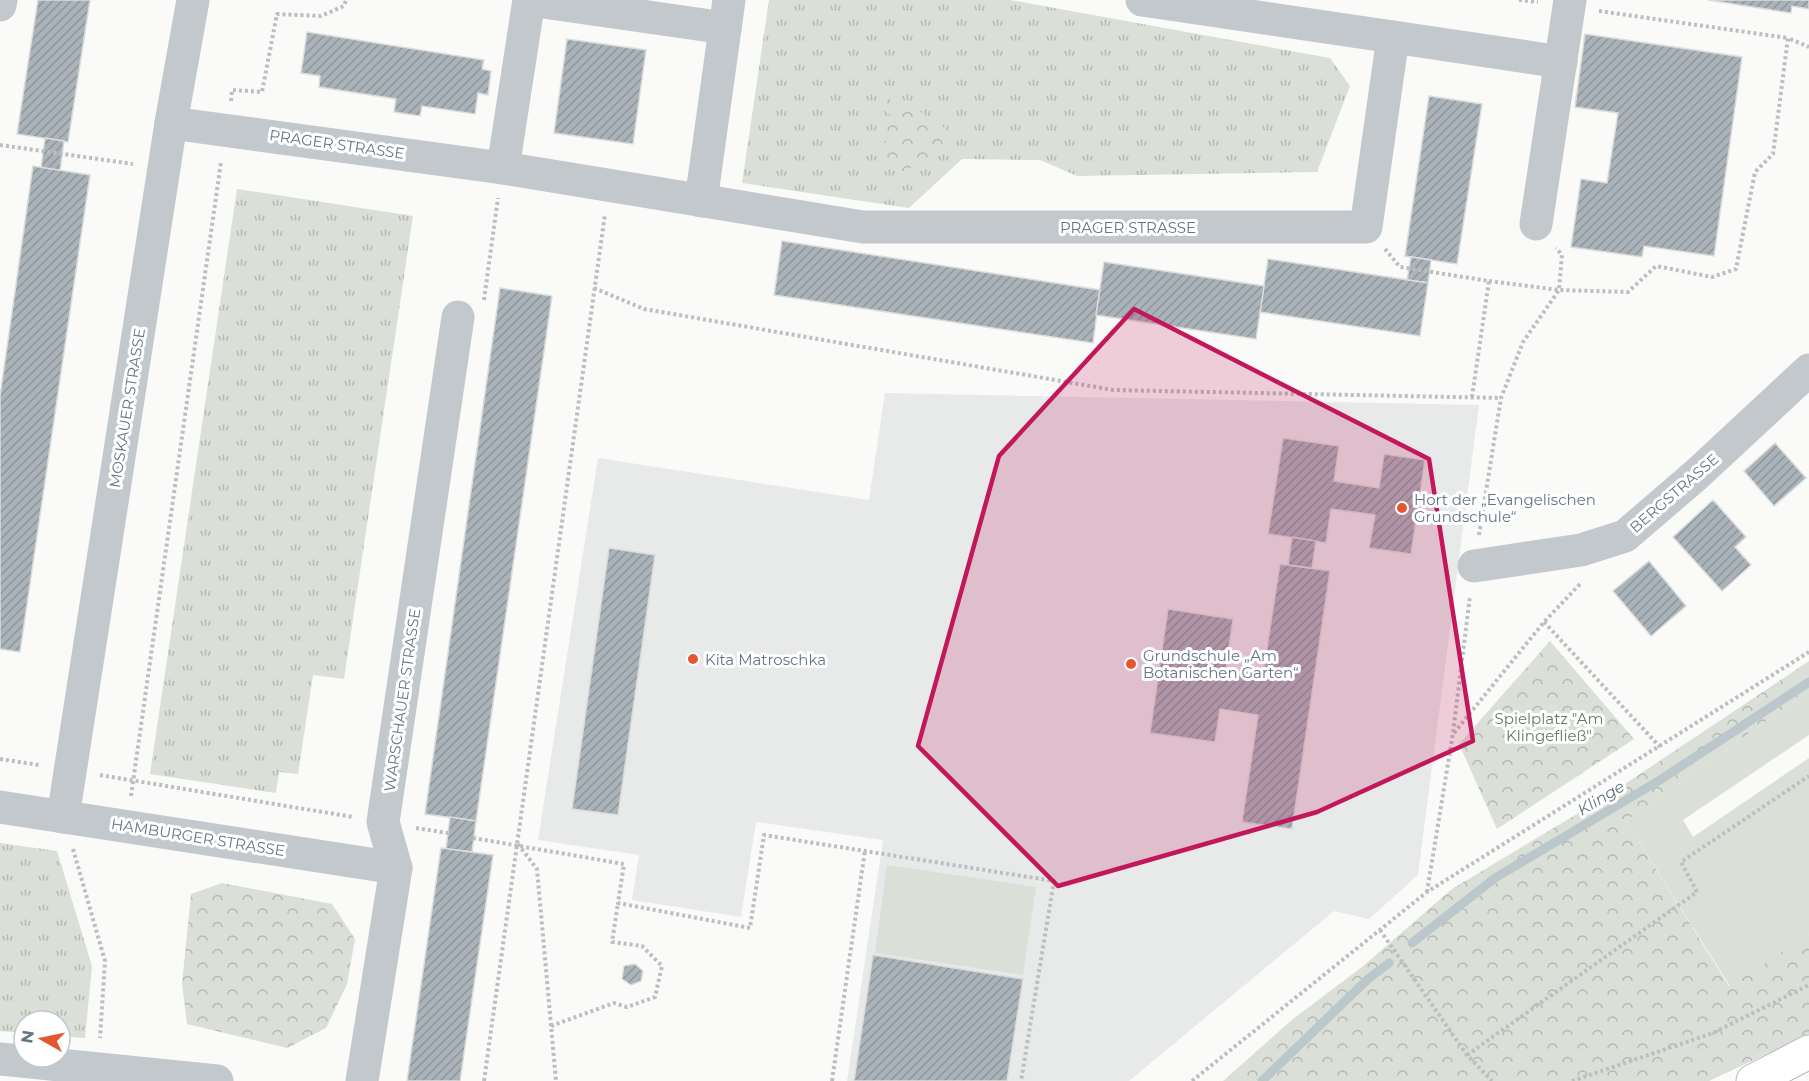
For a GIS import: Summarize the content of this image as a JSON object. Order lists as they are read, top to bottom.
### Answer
{
  "streets": {
    "street": [
      "PRAGER STRASSE",
      "MOSKAUER STRASSE",
      "BERGSTRASSE",
      "WARSCHAUER STRASSE",
      "HAMBURGER STRASSE"
    ]
  },
  "crossings": [
    ["PRAGER STRASSE", "MOSKAUER STRASSE"],
    ["MOSKAUER STRASSE", "HAMBURGER STRASSE"],
    ["WARSCHAUER STRASSE", "HAMBURGER STRASSE"]
  ],
  "water": ["Klinge"],
  "parks": ["Spielplatz \"Am Klingefließ\""],
  "places": ["Hort der „Evangelischen Grundschule“", "Kita Matroschka", "Grundschule „Am Botanischen Garten“"],
  "north": "left"
}
